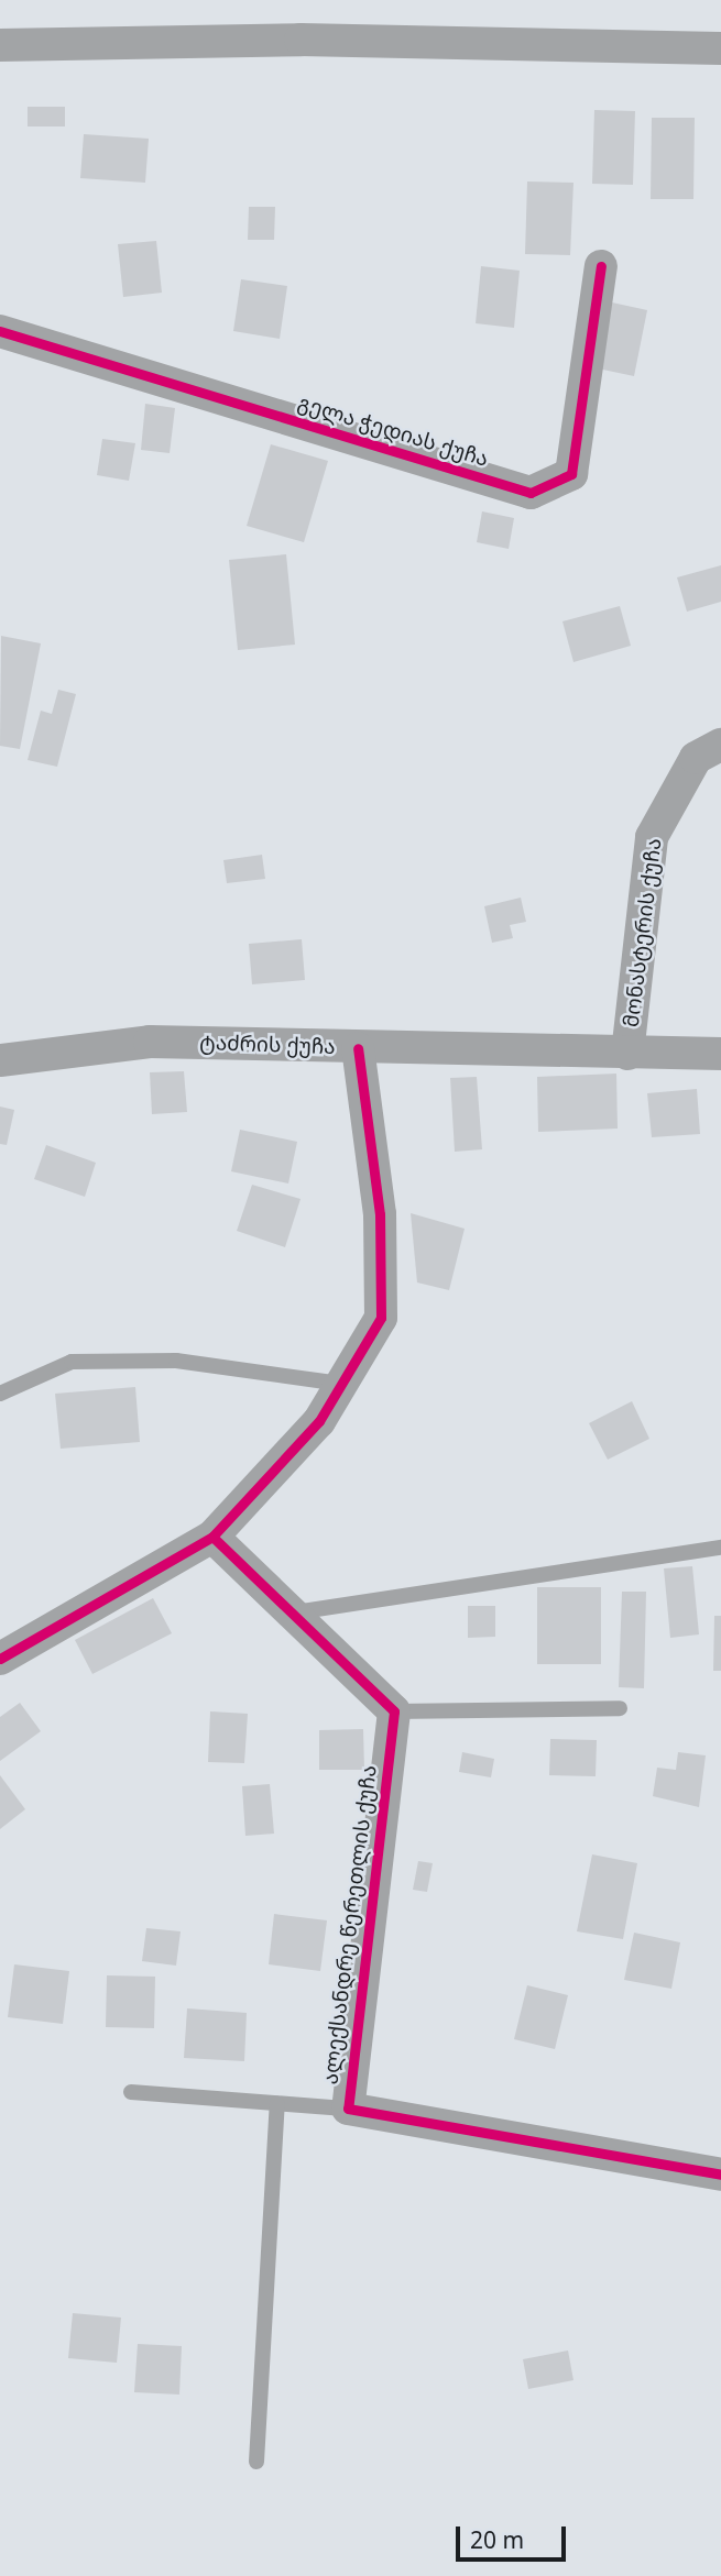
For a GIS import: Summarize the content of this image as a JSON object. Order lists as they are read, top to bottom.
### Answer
{
  "streets": {
    "street": [
      "გელა ჭედიას ქუჩა",
      "მონასტერის ქუჩა",
      "ტაძრის ქუჩა",
      "ალექსანდრე წერეთლის ქუჩა"
    ]
  },
  "crossings": [
    ["მონასტერის ქუჩა", "ტაძრის ქუჩა"]
  ],
  "scale_bar": "20 m"
}
